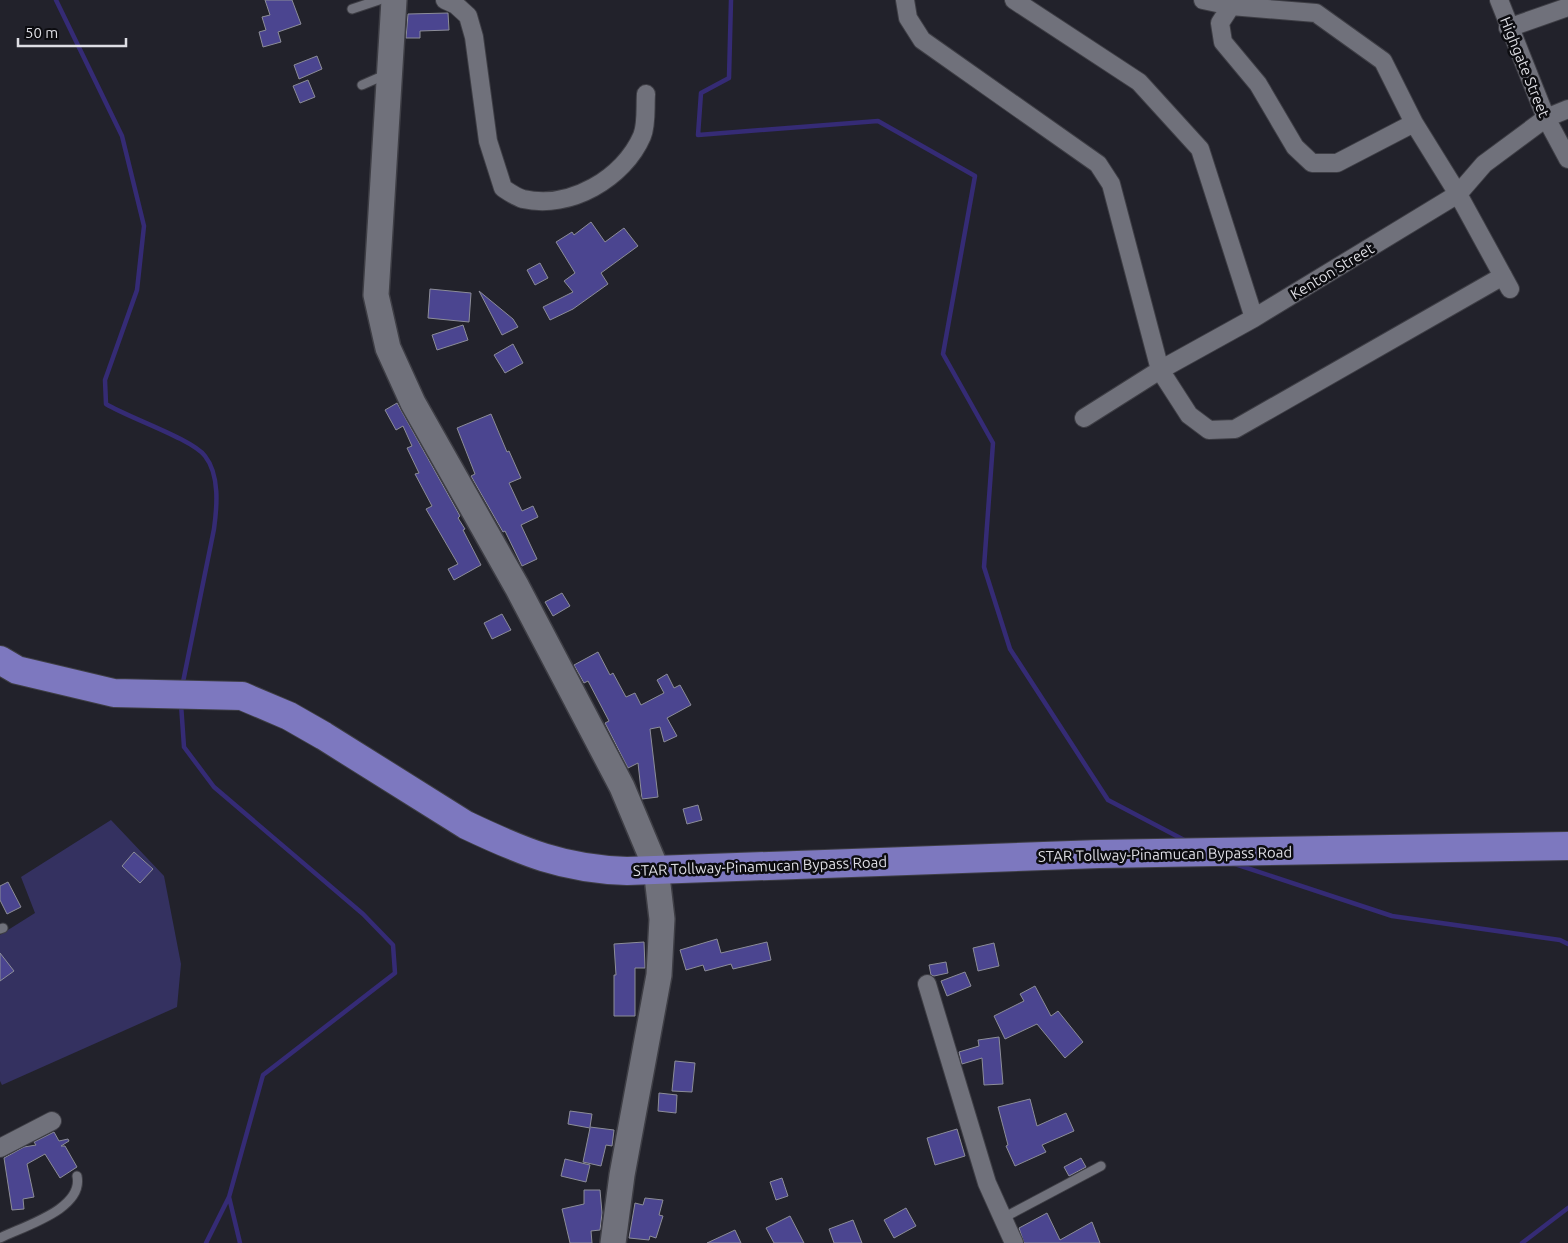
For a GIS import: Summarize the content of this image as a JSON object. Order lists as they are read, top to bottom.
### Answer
{
  "streets": {
    "main road": ["STAR Tollway-Pinamucan Bypass Road"],
    "street": ["Highgate Street", "Kenton Street"]
  },
  "crossings": [
    ["Highgate Street", "Kenton Street"]
  ],
  "scale_bar": "50 m"
}
